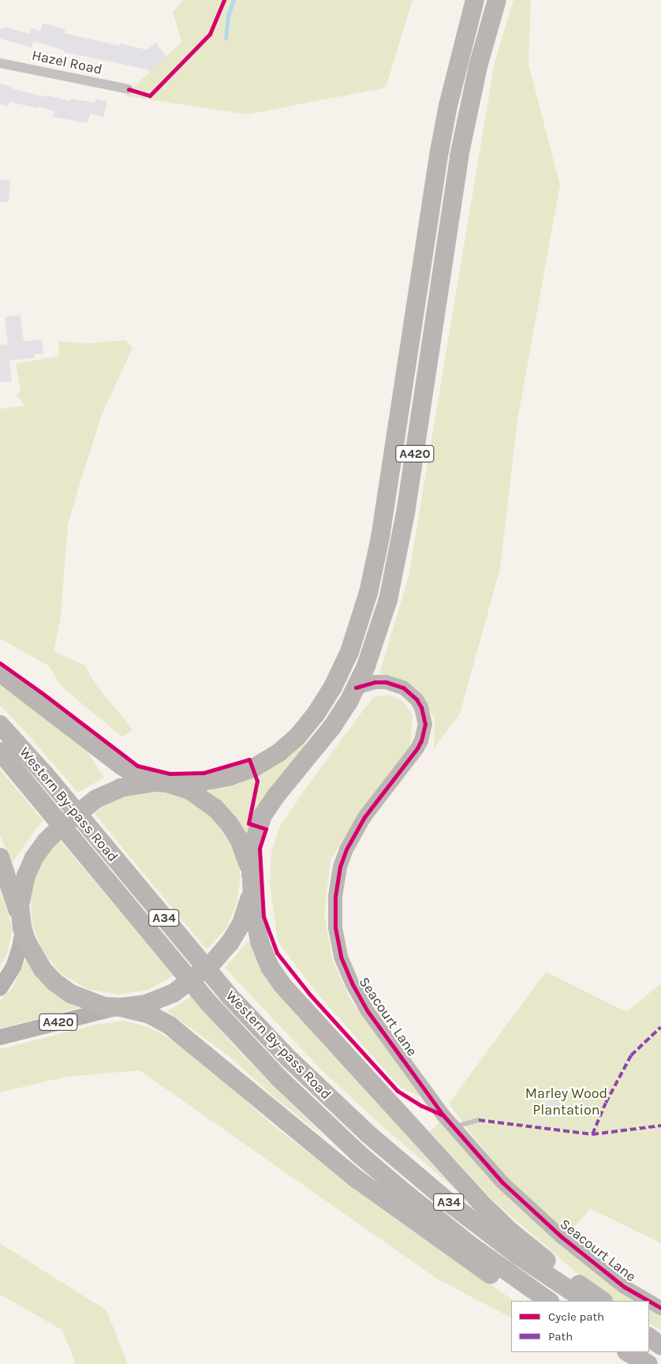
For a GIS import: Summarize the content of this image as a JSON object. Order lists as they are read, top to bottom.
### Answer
{
  "streets": {
    "highway": ["A420", "Western By-pass Road", "A34"],
    "street": ["Hazel Road", "Seacourt Lane"]
  },
  "crossings": [
    ["A420", "Seacourt Lane"],
    ["Western By-pass Road", "A34"]
  ],
  "parks": ["Marley Wood Plantation"],
  "legend": ["Cycle path", "Path"]
}
